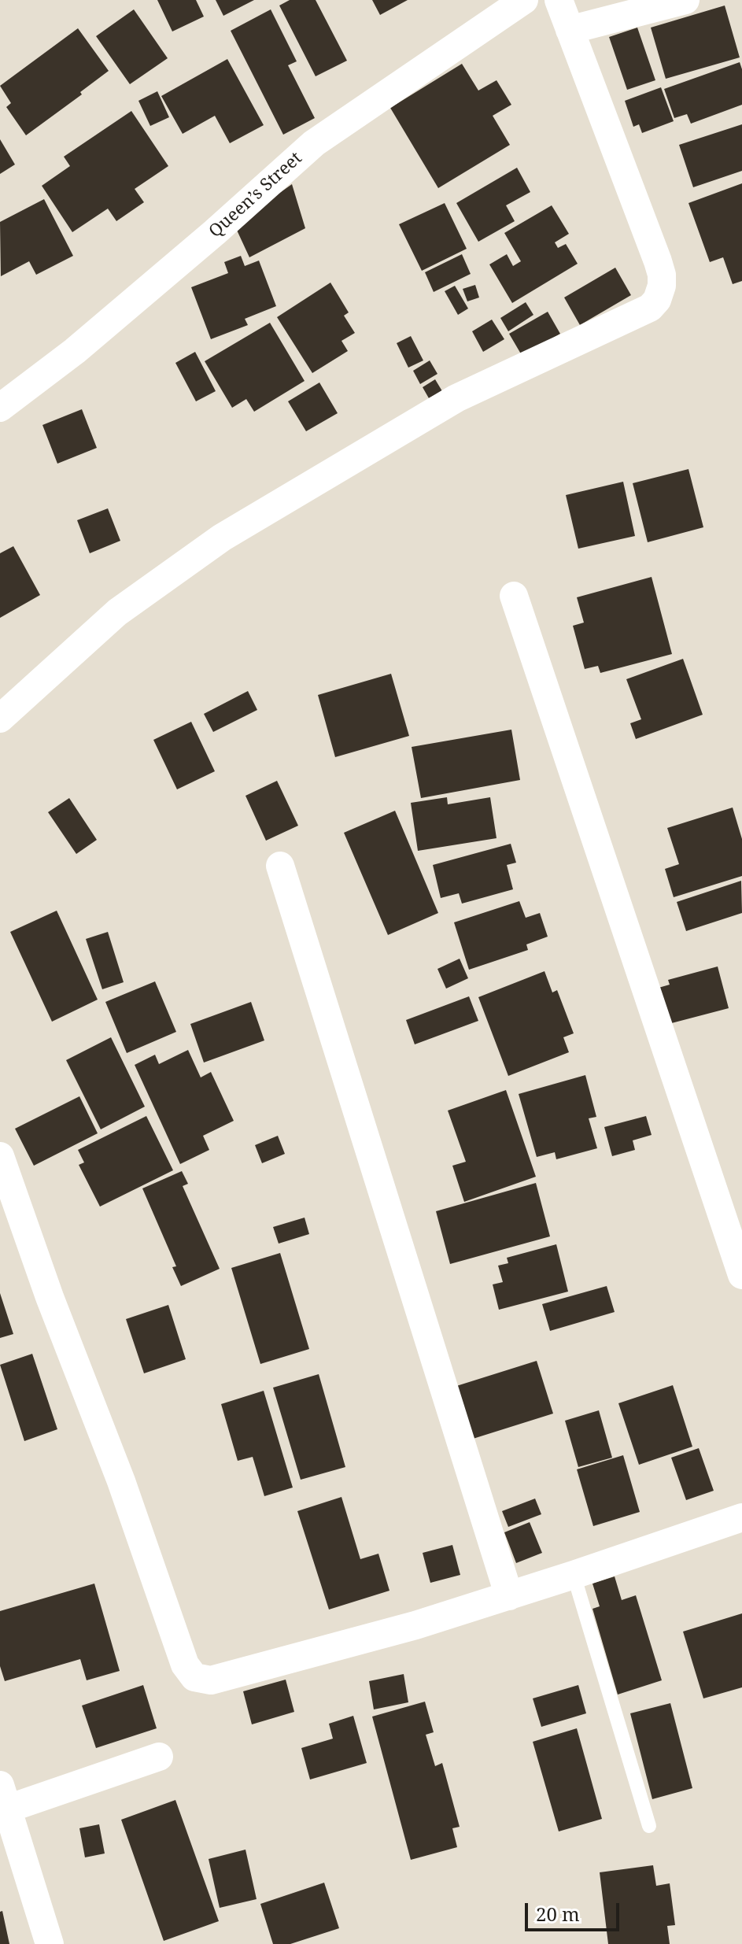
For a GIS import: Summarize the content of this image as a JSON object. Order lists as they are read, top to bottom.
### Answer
{
  "streets": {
    "street": ["Queen’s Street"]
  },
  "scale_bar": "20 m"
}
